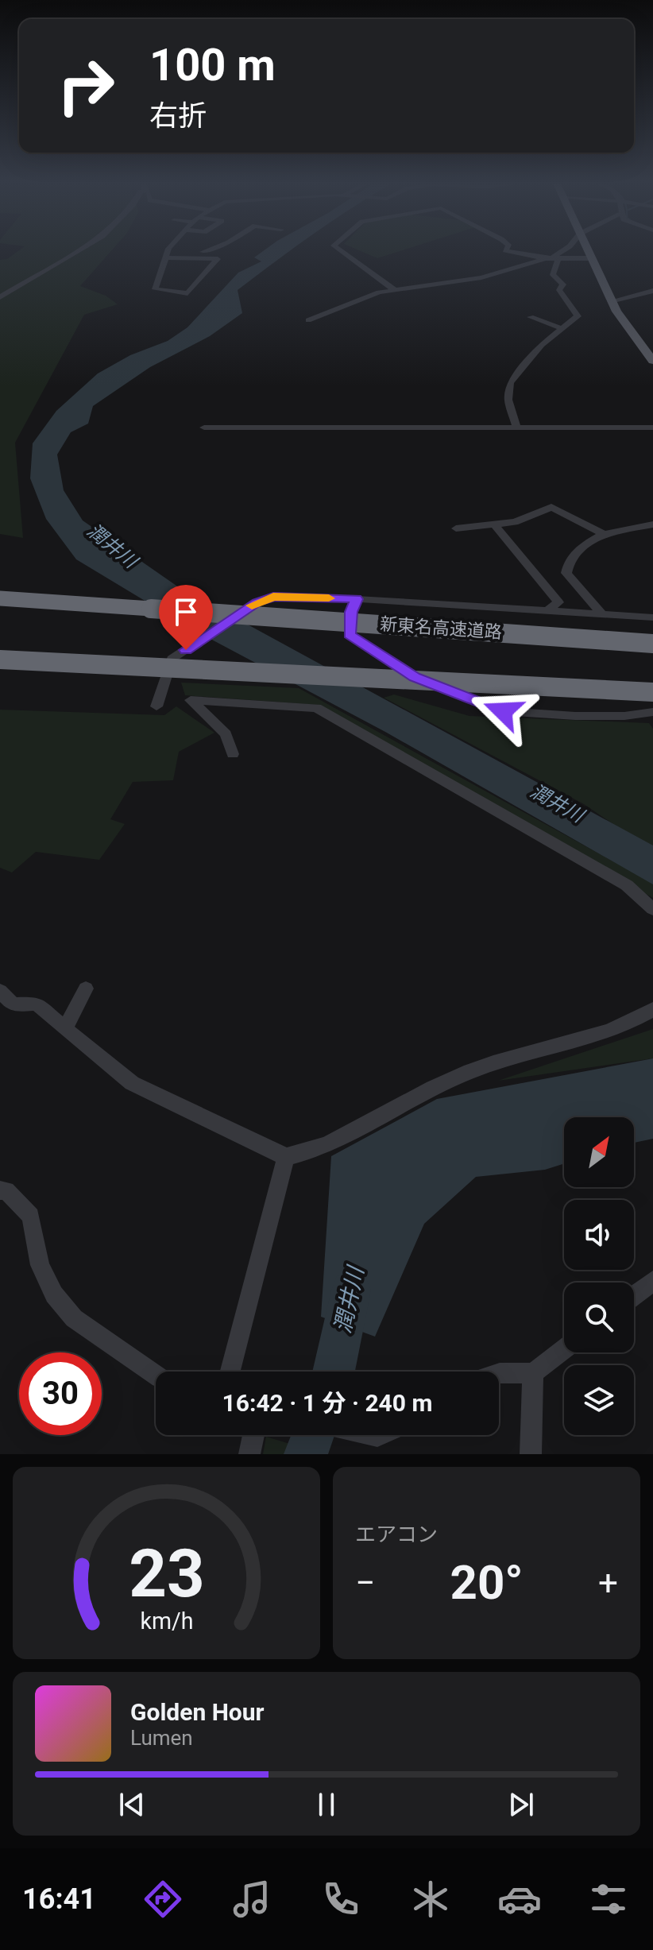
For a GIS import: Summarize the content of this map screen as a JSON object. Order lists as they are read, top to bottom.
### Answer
{
  "streets": {
    "highway": ["新東名高速道路"]
  },
  "water": ["潤井川"],
  "north": "top right",
  "page": {
    "turn": ["100 m", "右折"],
    "limit": "30",
    "trip": "16:42 · 1 分 · 240 m",
    "tile": "エアコン",
    "heat": ["−", "20°", "+"],
    "song": ["Golden Hour", "Lumen"],
    "tabs": "16:41",
    "gauge": ["23", "km/h"]
  }
}
